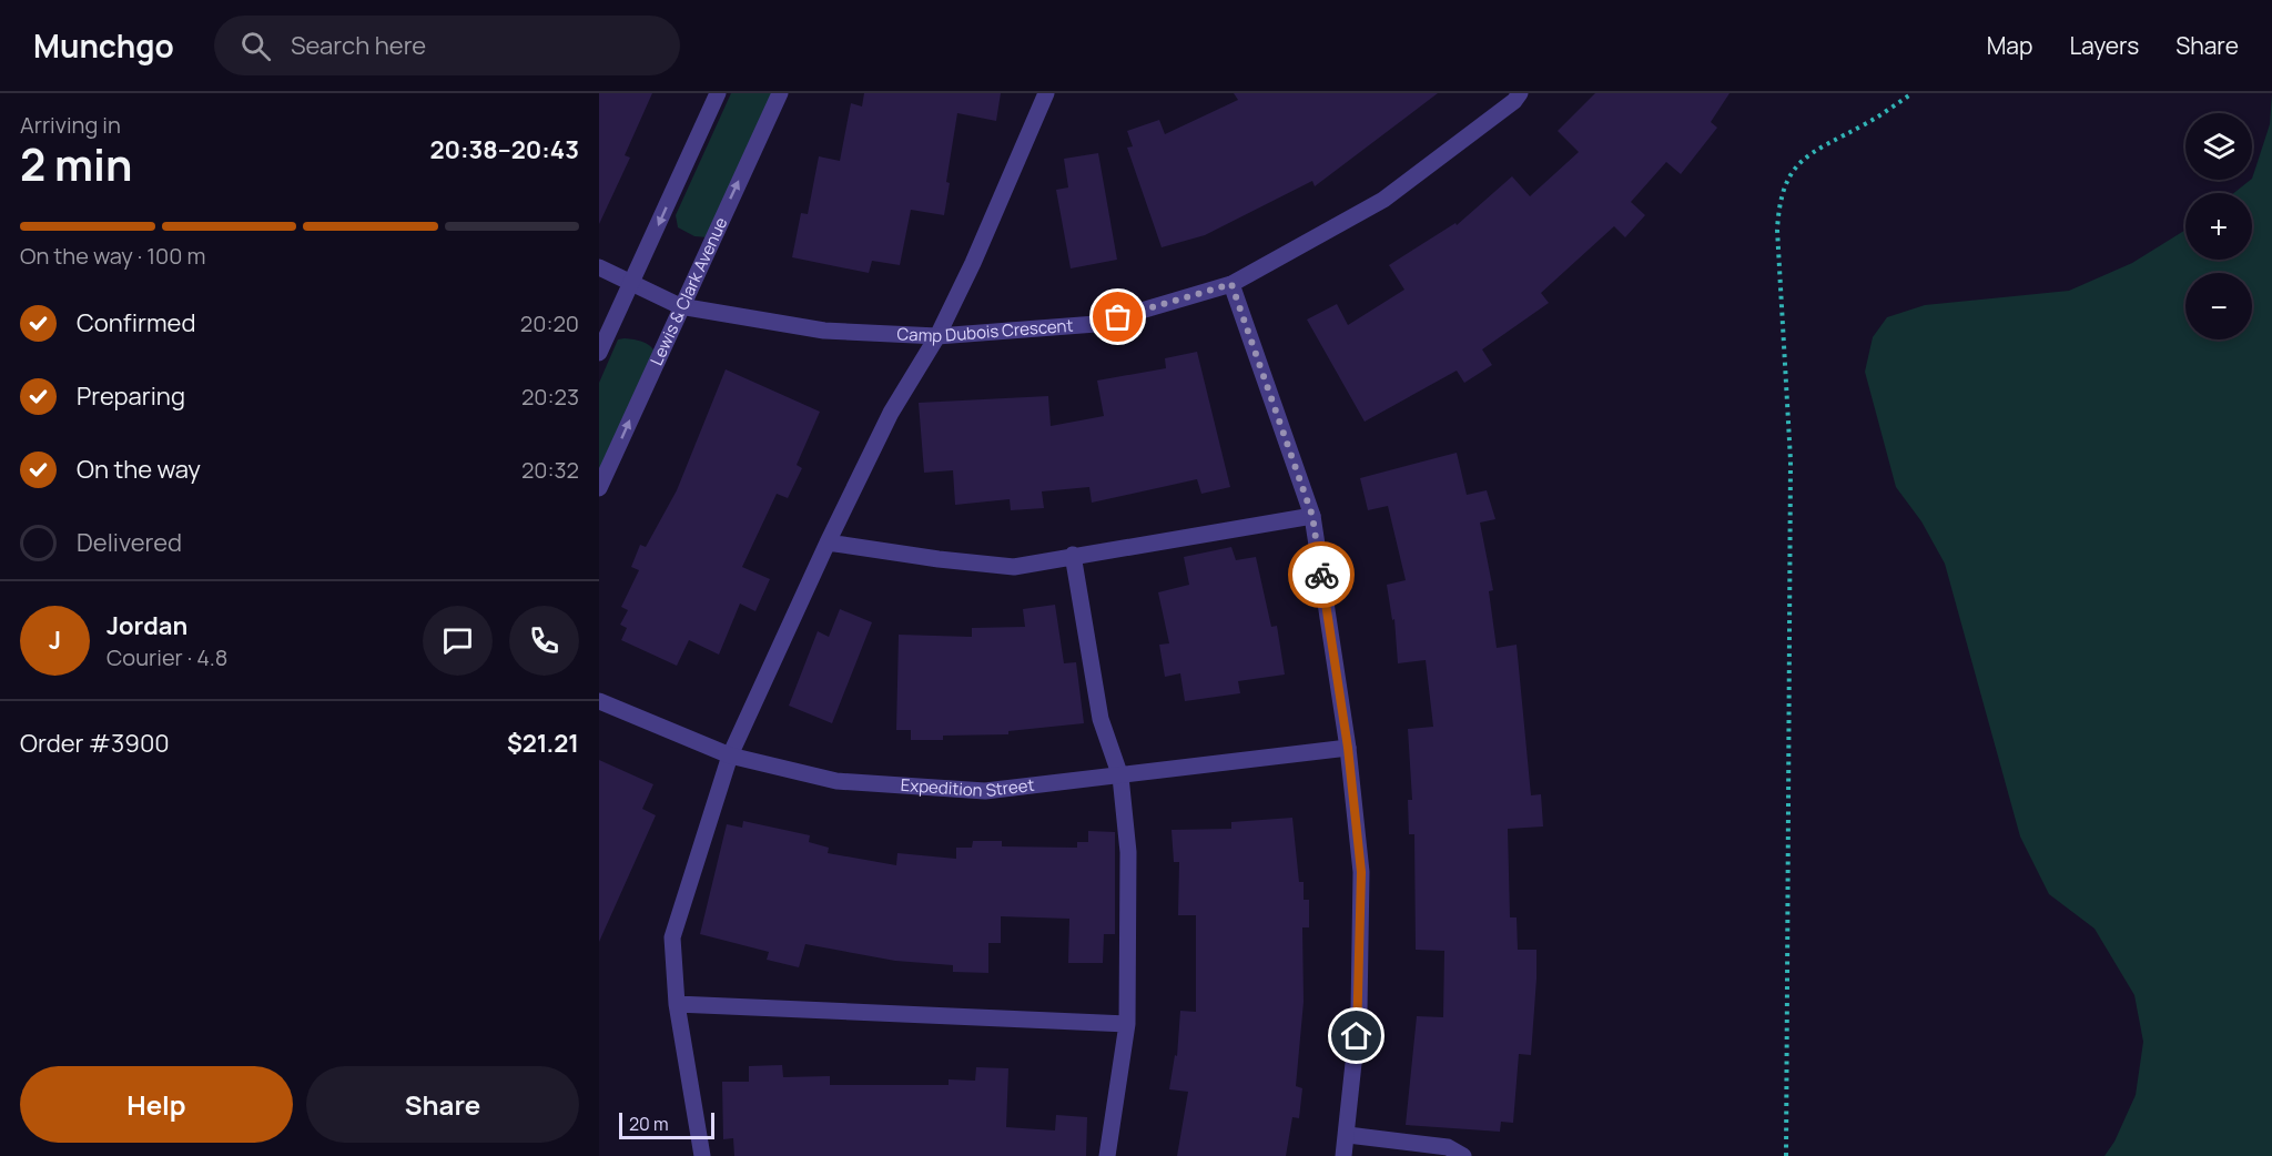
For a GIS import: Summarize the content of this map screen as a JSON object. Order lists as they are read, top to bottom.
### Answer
{
  "streets": {
    "street": ["Lewis & Clark Avenue", "Camp Dubois Crescent", "Expedition Street"]
  },
  "crossings": [
    ["Lewis & Clark Avenue", "Camp Dubois Crescent"]
  ],
  "scale_bar": "20 m",
  "page": {
    "header": "Munchgo",
    "search": "Search here",
    "nav": ["Map", "Layers", "Share"],
    "heading": ["2 min", "Arriving in", "20:38–20:43"],
    "panel": [
      "Jordan",
      "Courier · 4.8",
      "Order #3900",
      "$21.21"
    ],
    "map_buttons": ["+", "−"],
    "bar": "On the way · 100 m",
    "list": [
      ["Confirmed", "20:20"],
      ["Preparing", "20:23"],
      ["On the way", "20:32"],
      "Delivered"
    ],
    "round": "J",
    "buttons": ["Help", "Share"],
    "scale": "20 m"
  }
}
